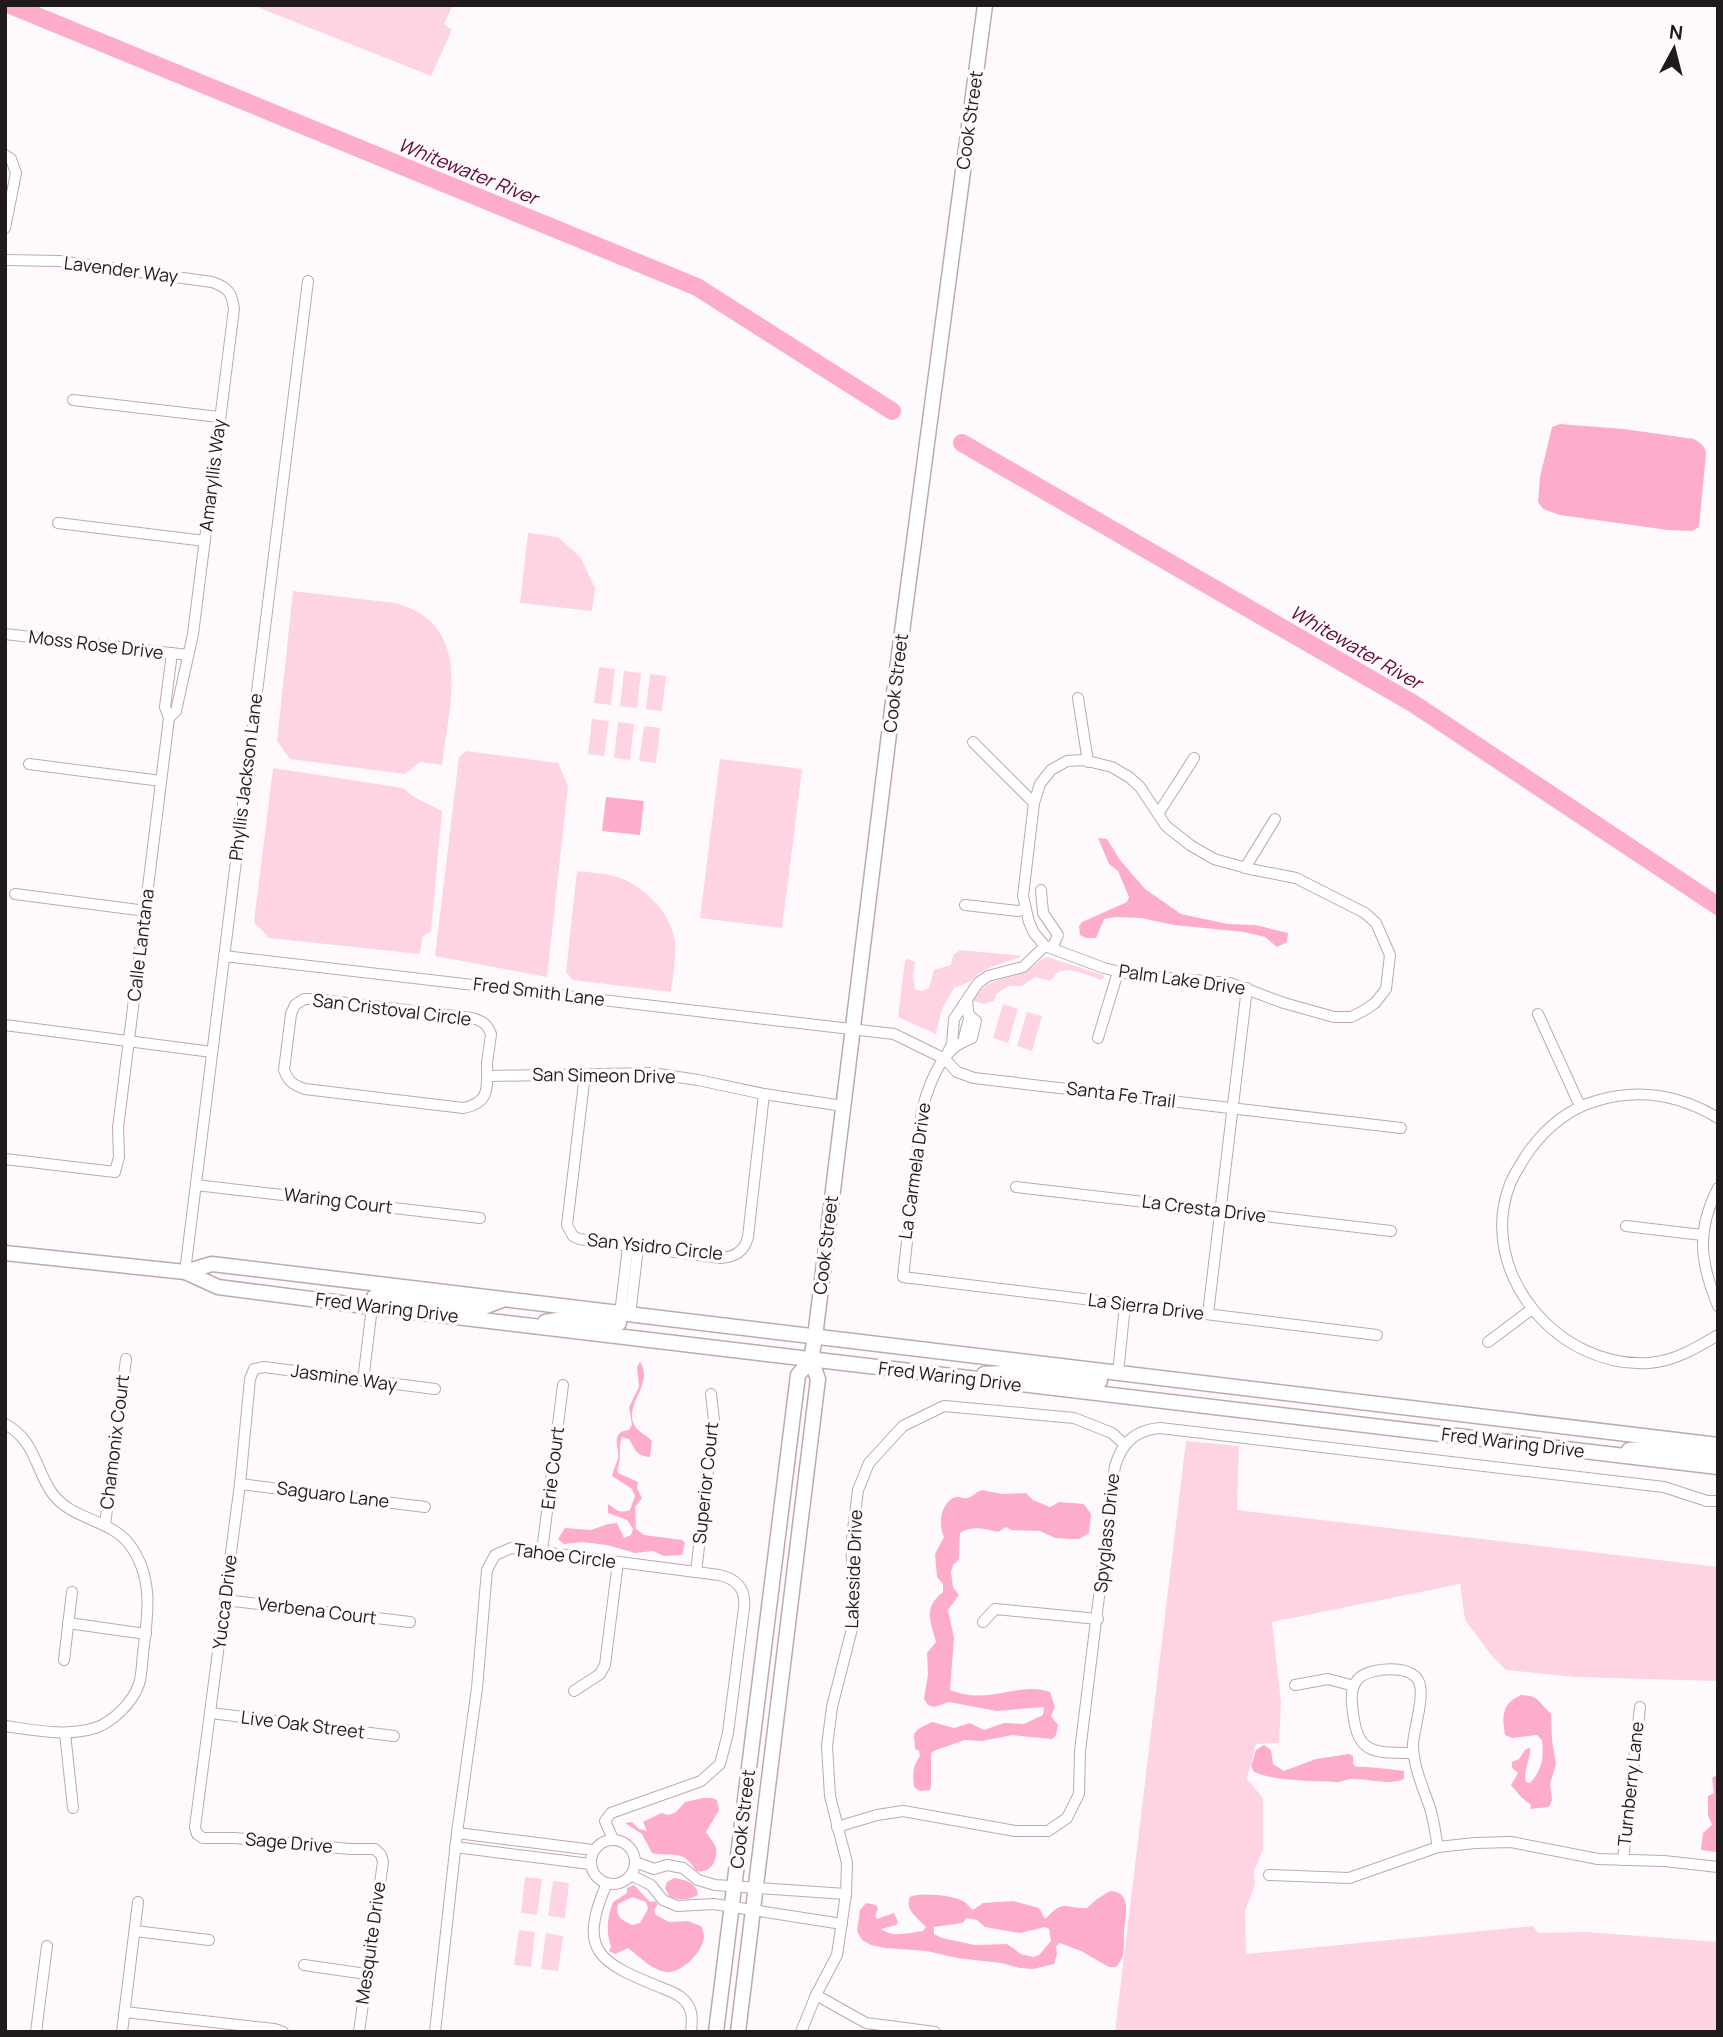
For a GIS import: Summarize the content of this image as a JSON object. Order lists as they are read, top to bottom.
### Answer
{
  "streets": {
    "main road": ["Cook Street", "Fred Waring Drive"],
    "street": [
      "Lavender Way",
      "Amaryllis Way",
      "Moss Rose Drive",
      "Phyllis Jackson Lane",
      "Calle Lantana",
      "Palm Lake Drive",
      "Fred Smith Lane",
      "San Cristoval Circle",
      "San Simeon Drive",
      "Santa Fe Trail",
      "La Carmela Drive",
      "Waring Court",
      "La Cresta Drive",
      "San Ysidro Circle",
      "La Sierra Drive",
      "Jasmine Way",
      "Chamonix Court",
      "Erie Court",
      "Superior Court",
      "Saguaro Lane",
      "Spyglass Drive",
      "Tahoe Circle",
      "Lakeside Drive",
      "Yucca Drive",
      "Verbena Court",
      "Live Oak Street",
      "Turnberry Lane",
      "Sage Drive",
      "Mesquite Drive"
    ]
  },
  "crossings": [
    ["Cook Street", "Fred Smith Lane"],
    ["Cook Street", "San Simeon Drive"],
    ["Cook Street", "Santa Fe Trail"],
    ["Cook Street", "Fred Waring Drive"],
    ["Lavender Way", "Amaryllis Way"],
    ["Amaryllis Way", "Moss Rose Drive"],
    ["Amaryllis Way", "Calle Lantana"],
    ["Moss Rose Drive", "Calle Lantana"],
    ["Phyllis Jackson Lane", "Fred Smith Lane"],
    ["Phyllis Jackson Lane", "Waring Court"],
    ["Phyllis Jackson Lane", "Fred Waring Drive"],
    ["Palm Lake Drive", "La Carmela Drive"],
    ["Fred Smith Lane", "Santa Fe Trail"],
    ["San Cristoval Circle", "San Simeon Drive"],
    ["San Simeon Drive", "San Ysidro Circle"],
    ["Santa Fe Trail", "La Carmela Drive"],
    ["La Carmela Drive", "La Sierra Drive"],
    ["Jasmine Way", "Yucca Drive"],
    ["Erie Court", "Tahoe Circle"],
    ["Superior Court", "Tahoe Circle"],
    ["Saguaro Lane", "Yucca Drive"],
    ["Spyglass Drive", "Lakeside Drive"],
    ["Yucca Drive", "Verbena Court"],
    ["Yucca Drive", "Live Oak Street"],
    ["Yucca Drive", "Sage Drive"],
    ["Sage Drive", "Mesquite Drive"]
  ],
  "water": ["Whitewater River"],
  "north": "top"
}
